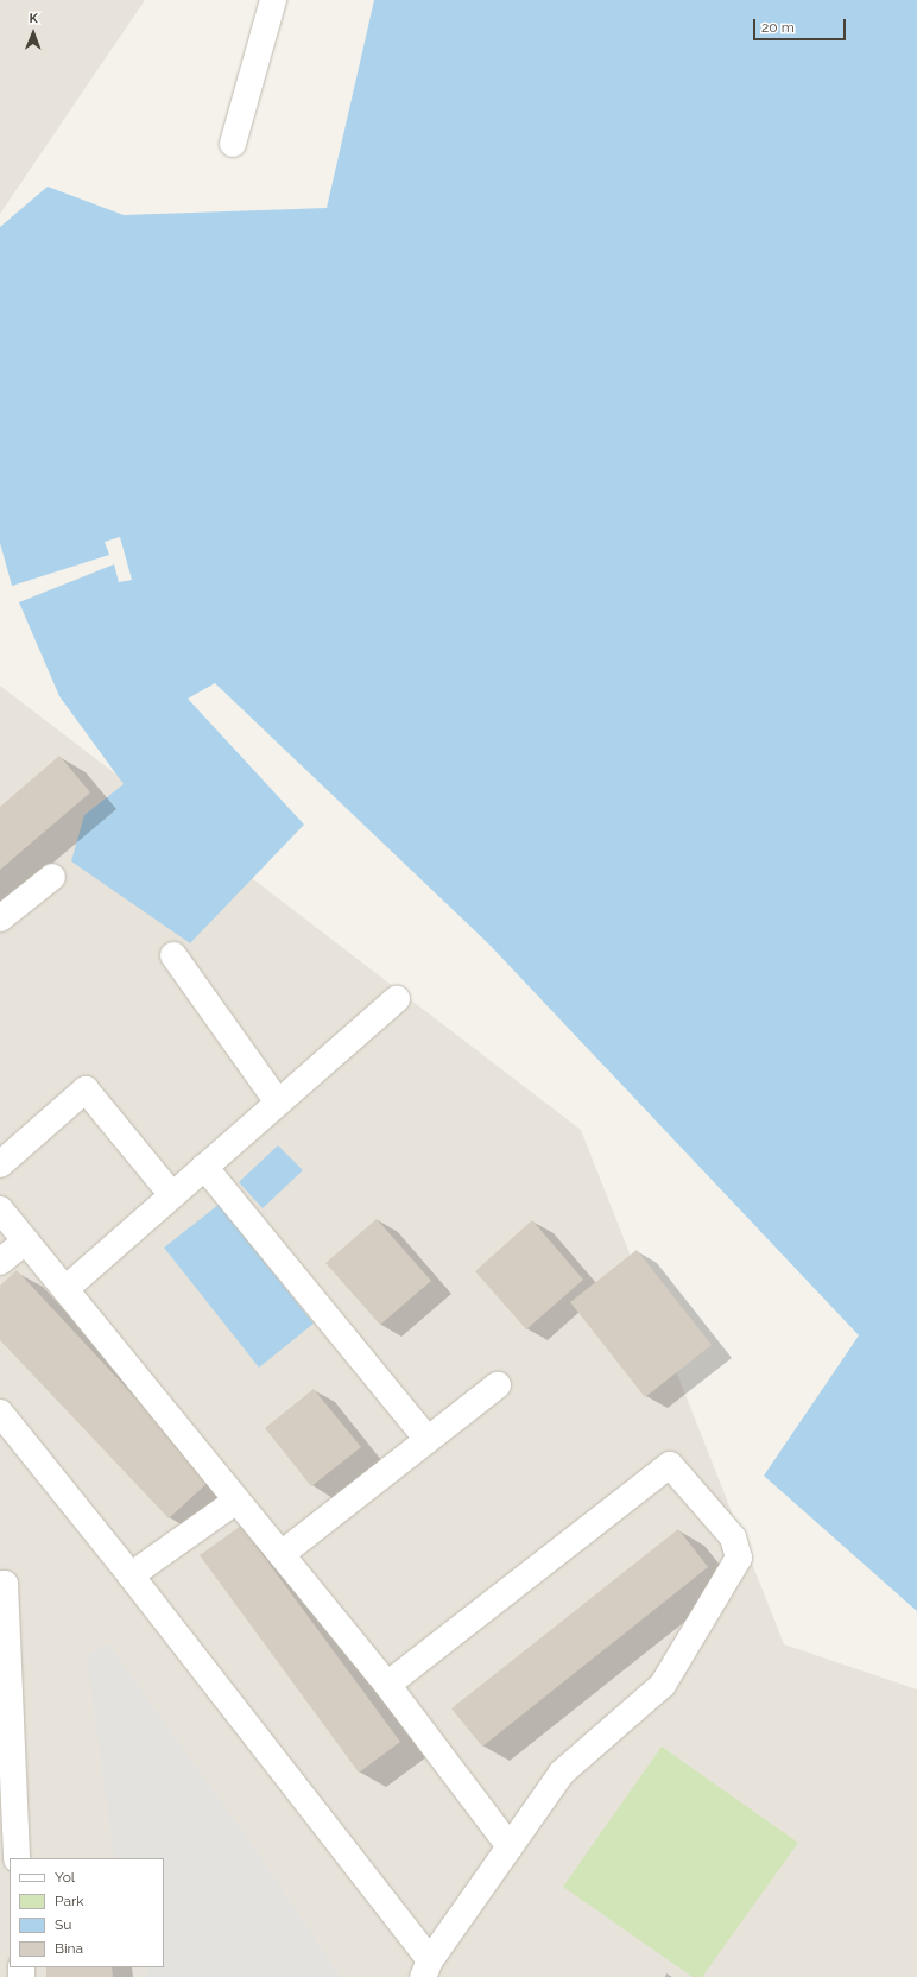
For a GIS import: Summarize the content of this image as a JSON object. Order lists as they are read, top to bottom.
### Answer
{
  "legend": [
    "Yol",
    "Park",
    "Su",
    "Bina"
  ],
  "scale_bar": "20 m",
  "north": "top"
}
